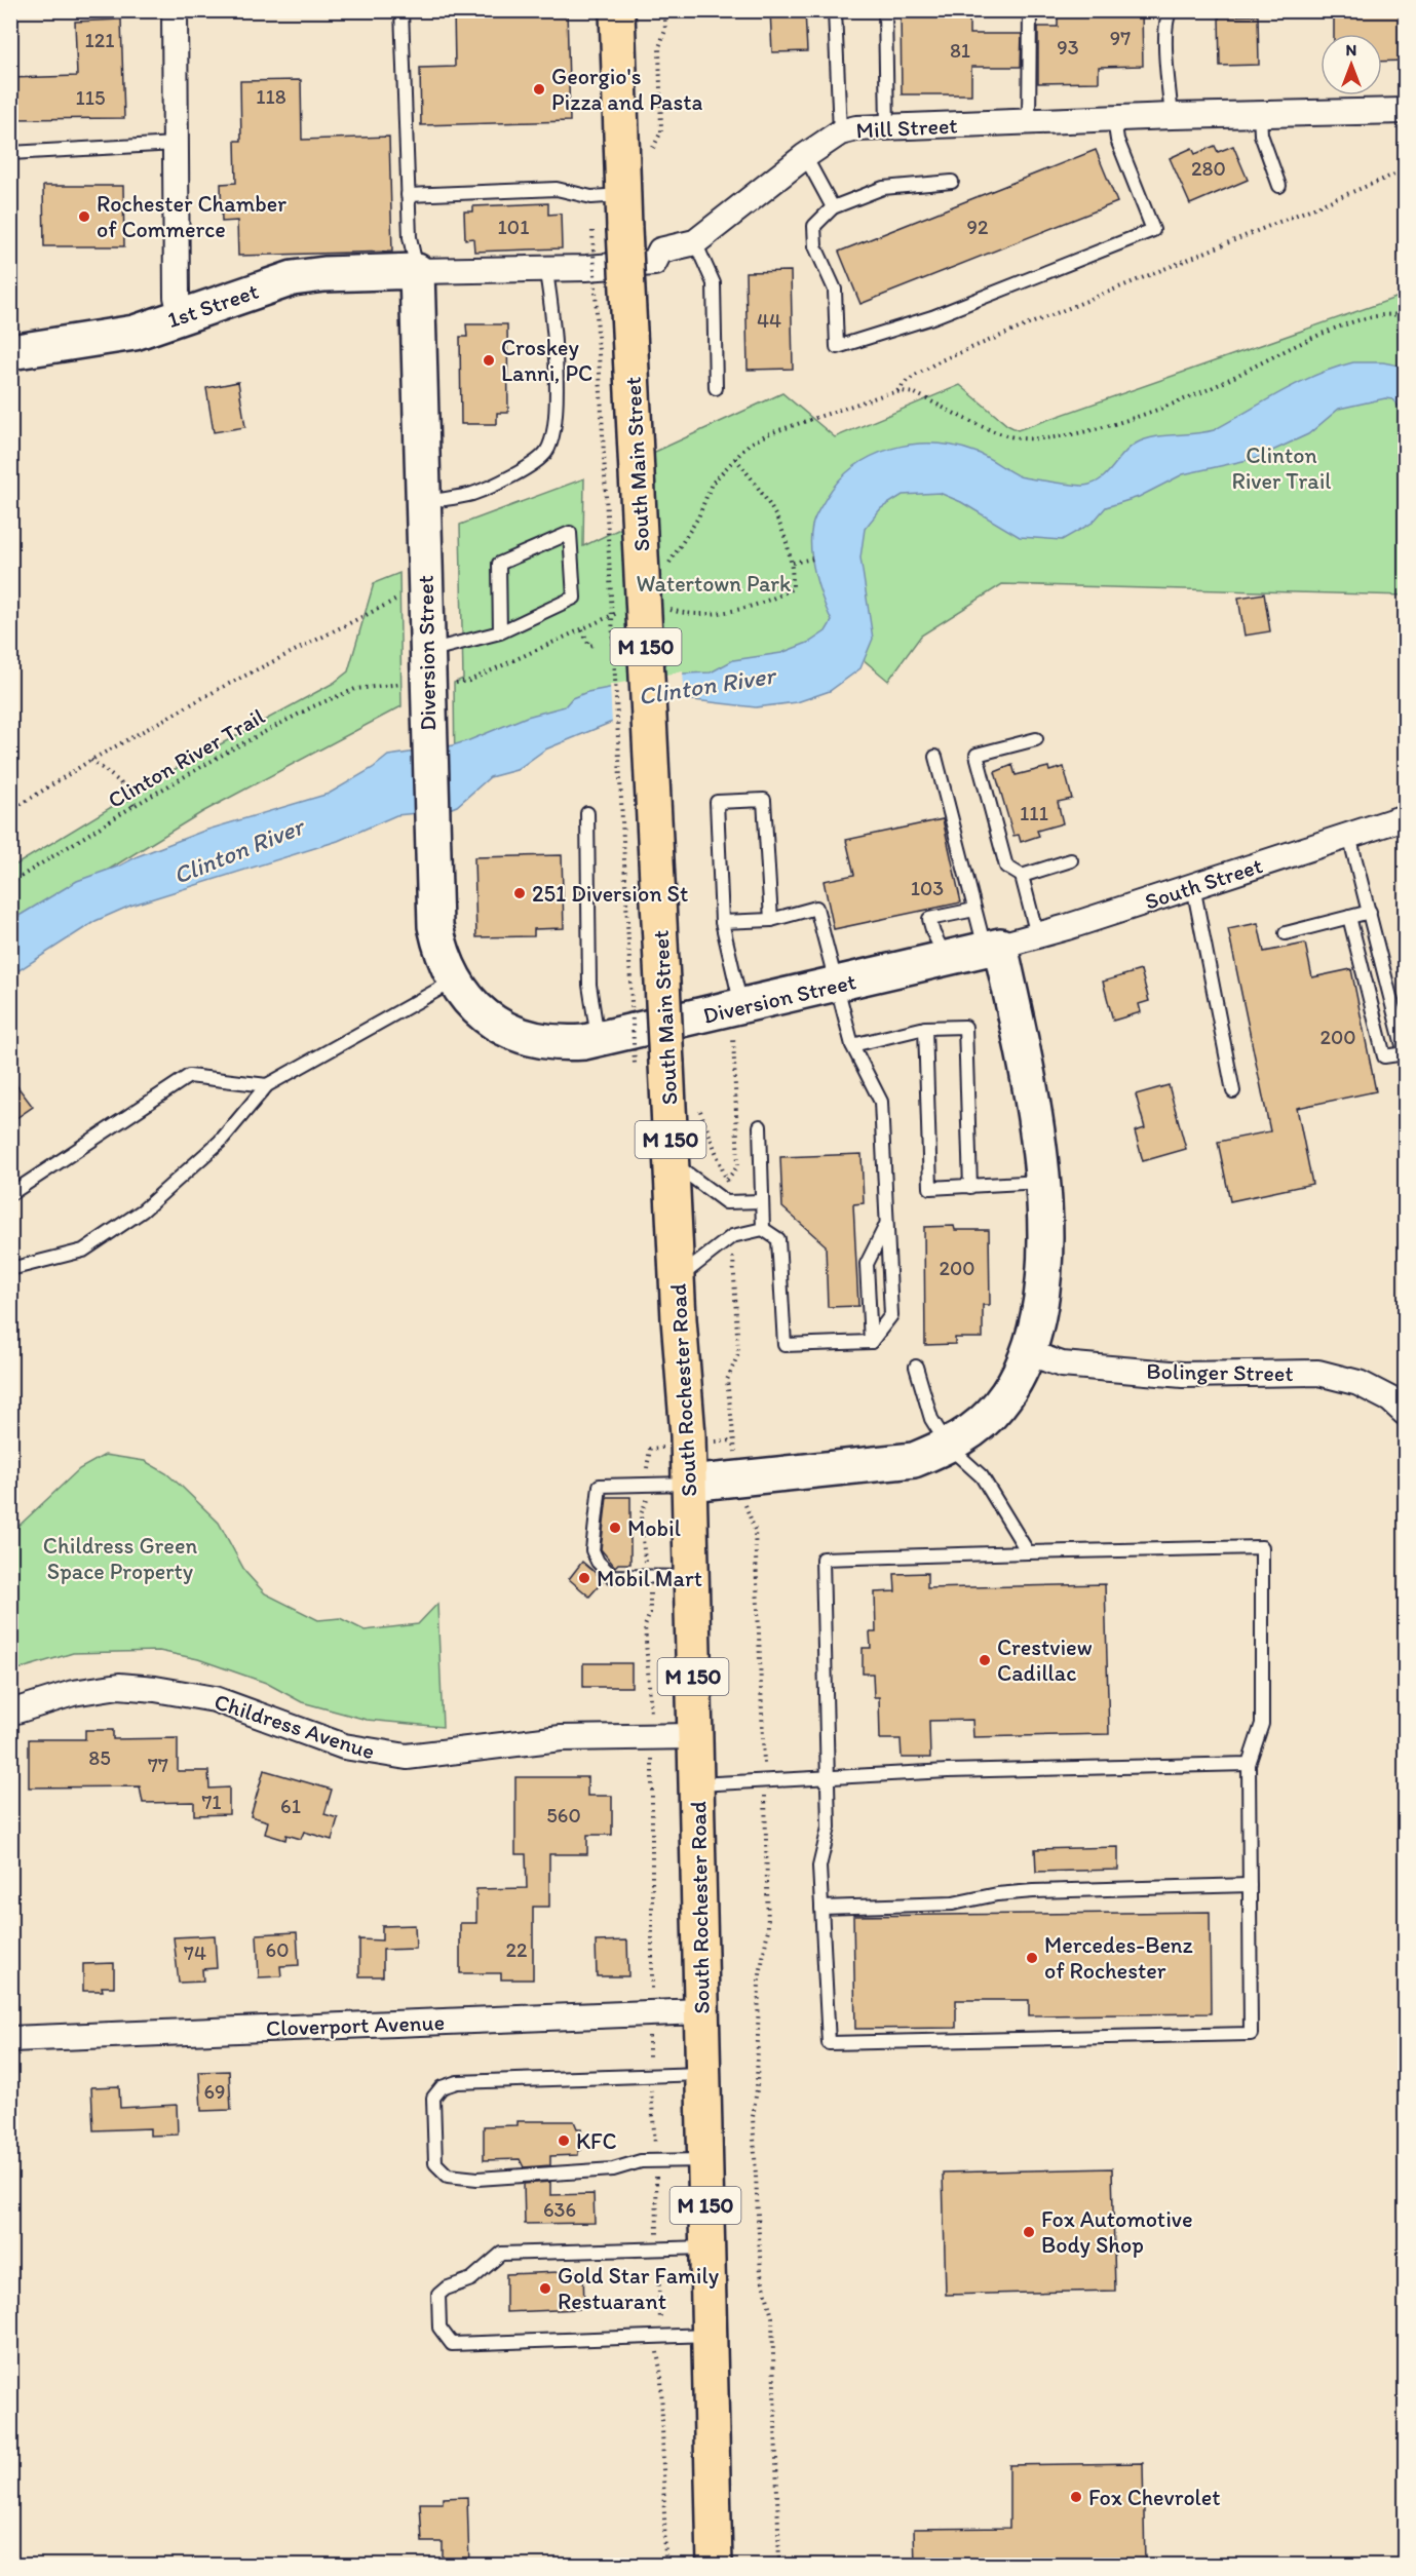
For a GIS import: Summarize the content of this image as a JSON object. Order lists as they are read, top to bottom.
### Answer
{
  "streets": {
    "main road": ["South Main Street", "M 150", "South Rochester Road"],
    "street": [
      "Mill Street",
      "1st Street",
      "Diversion Street",
      "South Street",
      "Bolinger Street",
      "Childress Avenue",
      "Cloverport Avenue"
    ],
    "path": ["Clinton River Trail"]
  },
  "crossings": [
    ["Mill Street", "1st Street"],
    ["Mill Street", "Diversion Street"],
    ["1st Street", "Diversion Street"],
    ["South Main Street", "South Rochester Road"],
    ["Diversion Street", "South Street"],
    ["South Rochester Road", "Childress Avenue"],
    ["South Rochester Road", "Cloverport Avenue"]
  ],
  "water": ["Clinton River"],
  "parks": ["Clinton River Trail", "Watertown Park", "Childress Green Space Property"],
  "places": [
    "Georgio's Pizza and Pasta",
    "Rochester Chamber of Commerce",
    "Croskey Lanni, PC",
    "251 Diversion St",
    "Mobil",
    "Mobil Mart",
    "Crestview Cadillac",
    "Mercedes-Benz of Rochester",
    "KFC",
    "Fox Automotive Body Shop",
    "Gold Star Family Restuarant",
    "Fox Chevrolet"
  ],
  "house_numbers": [
    "97",
    "121",
    "93",
    "81",
    "118",
    "115",
    "280",
    "101",
    "92",
    "44",
    "111",
    "103",
    "200",
    "200",
    "85",
    "77",
    "71",
    "61",
    "560",
    "60",
    "22",
    "74",
    "69",
    "636"
  ],
  "north": "top"
}
